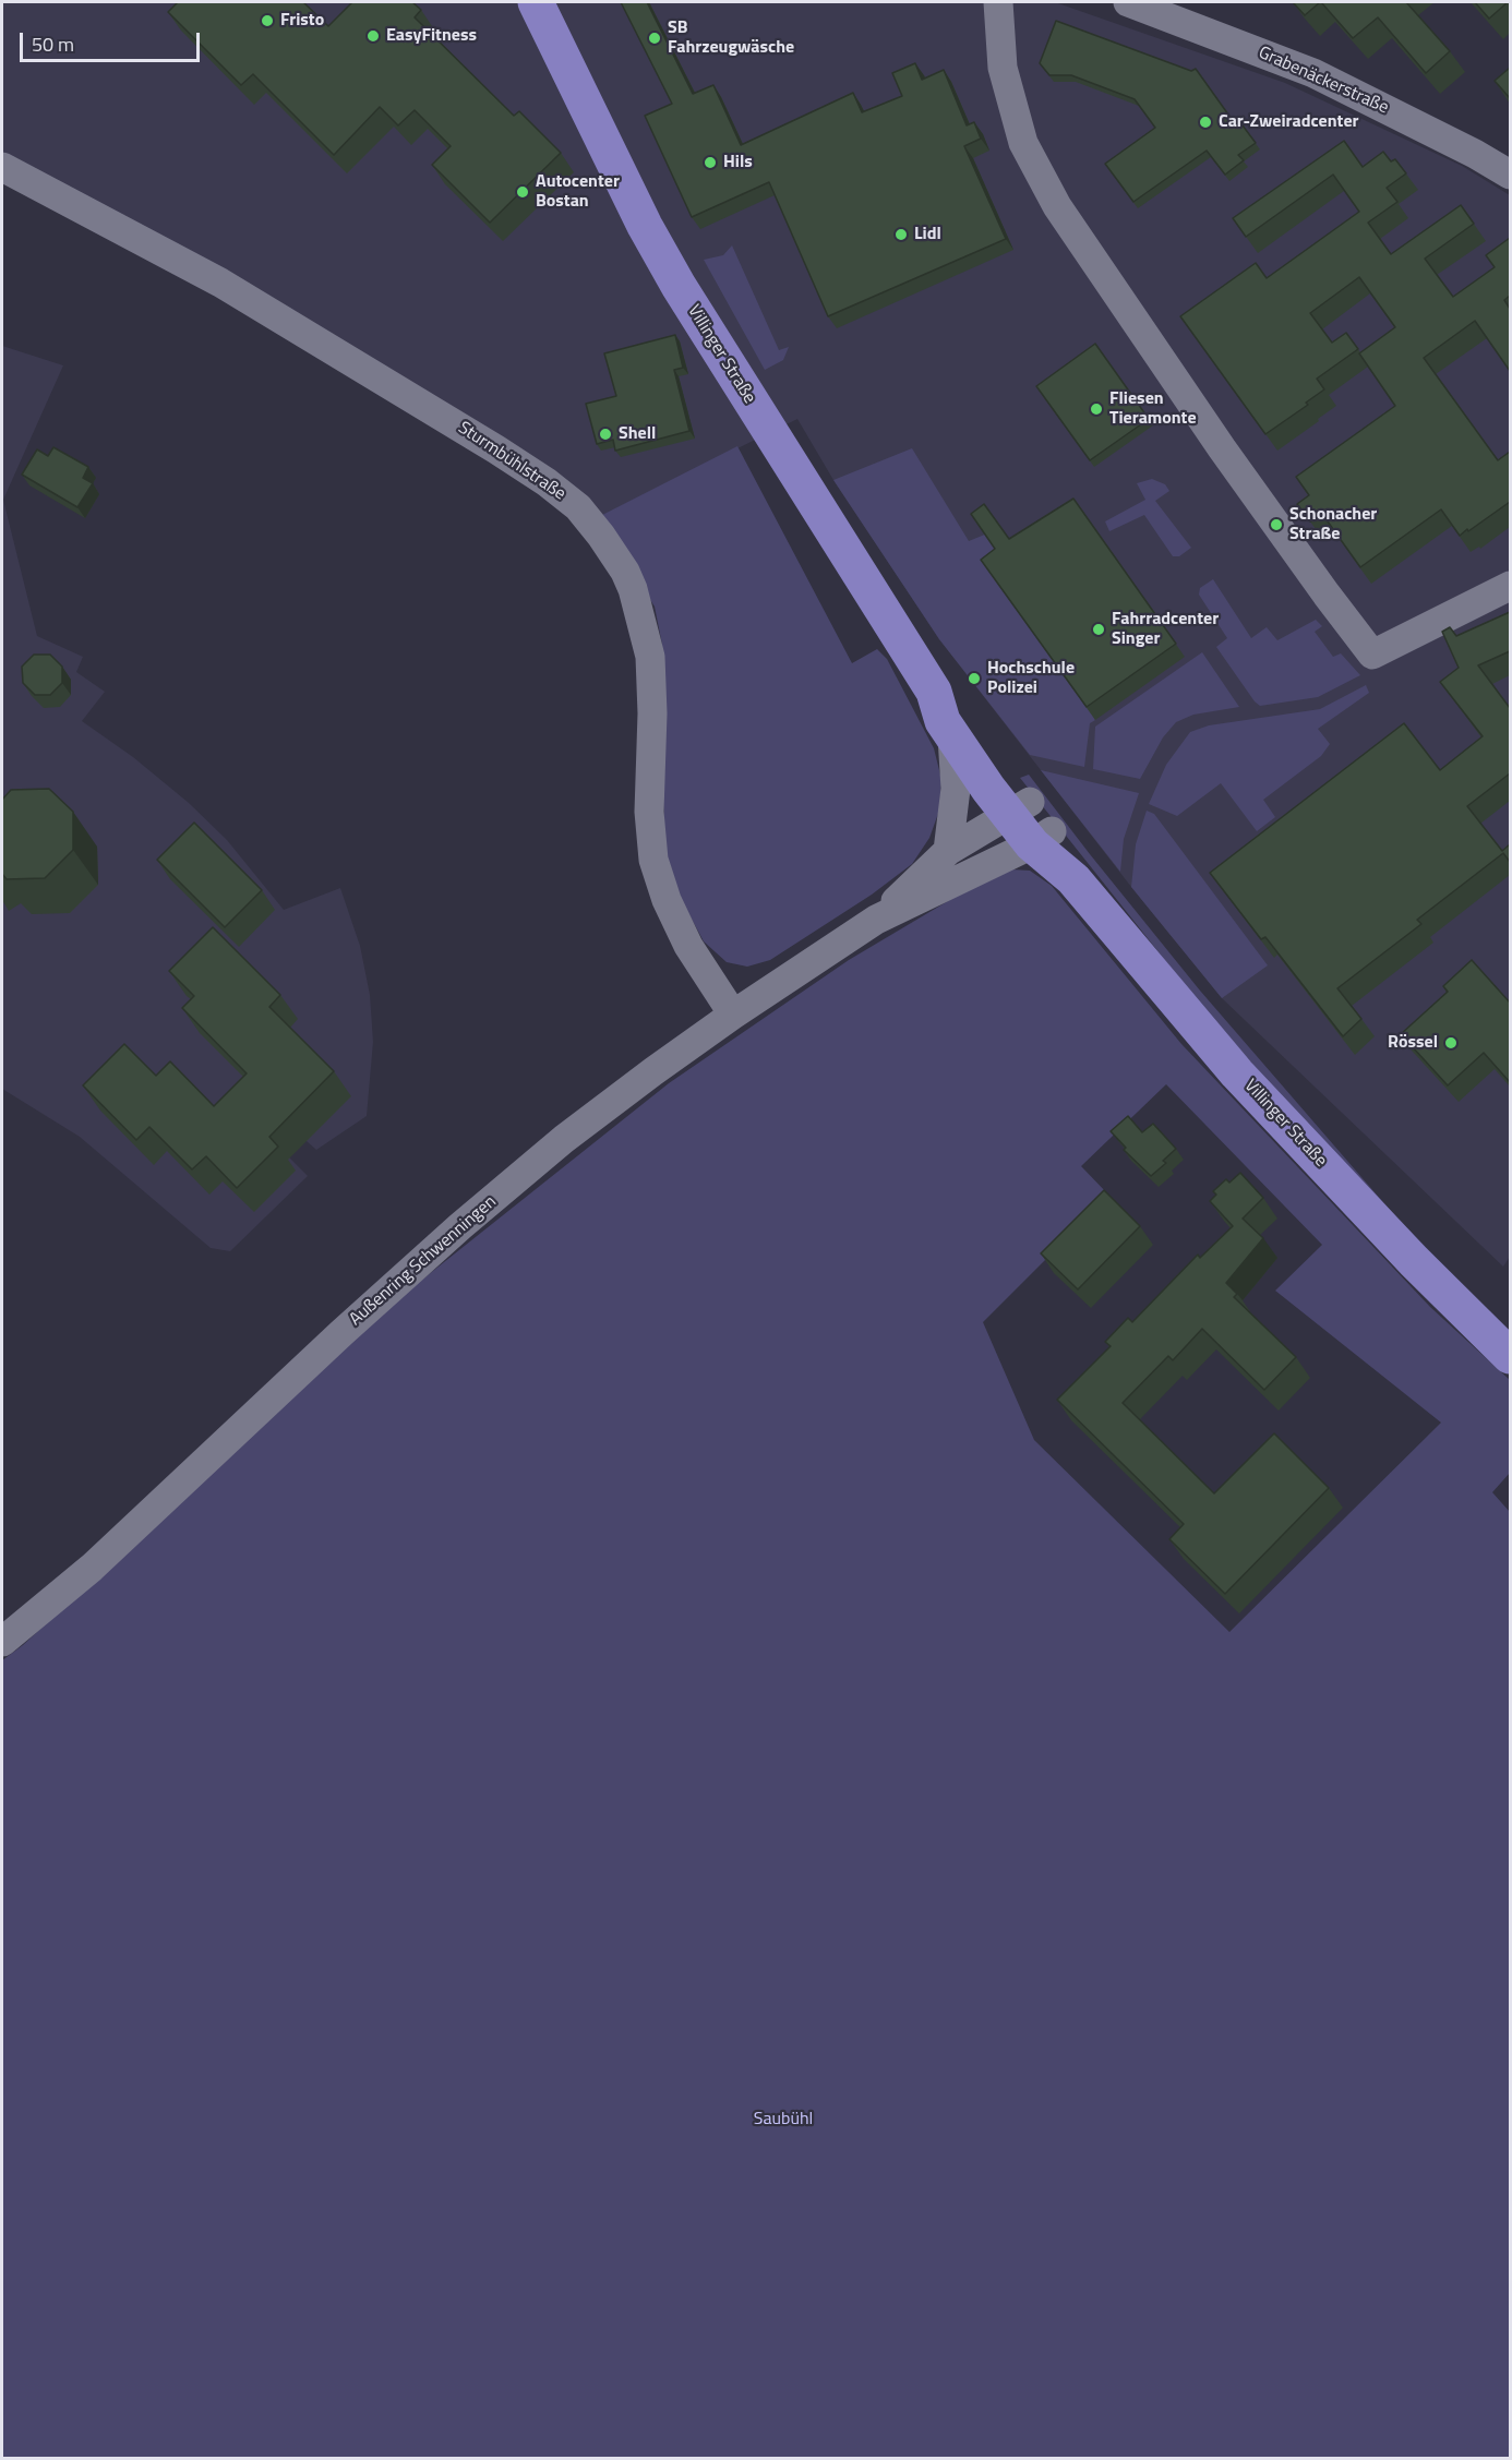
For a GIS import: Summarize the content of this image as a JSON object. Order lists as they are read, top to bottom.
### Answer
{
  "streets": {
    "main road": ["Villinger Straße"],
    "street": ["Grabenäckerstraße", "Sturmbühlstraße", "Außenring Schwenningen"]
  },
  "crossings": [
    ["Villinger Straße", "Außenring Schwenningen"],
    ["Sturmbühlstraße", "Außenring Schwenningen"]
  ],
  "parks": ["Saubühl"],
  "places": [
    "Fristo",
    "EasyFitness",
    "SB Fahrzeugwäsche",
    "Car-Zweiradcenter",
    "Hils",
    "Autocenter Bostan",
    "Lidl",
    "Fliesen Tieramonte",
    "Shell",
    "Schonacher Straße",
    "Fahrradcenter Singer",
    "Hochschule Polizei",
    "Rössel"
  ],
  "scale_bar": "50 m"
}
